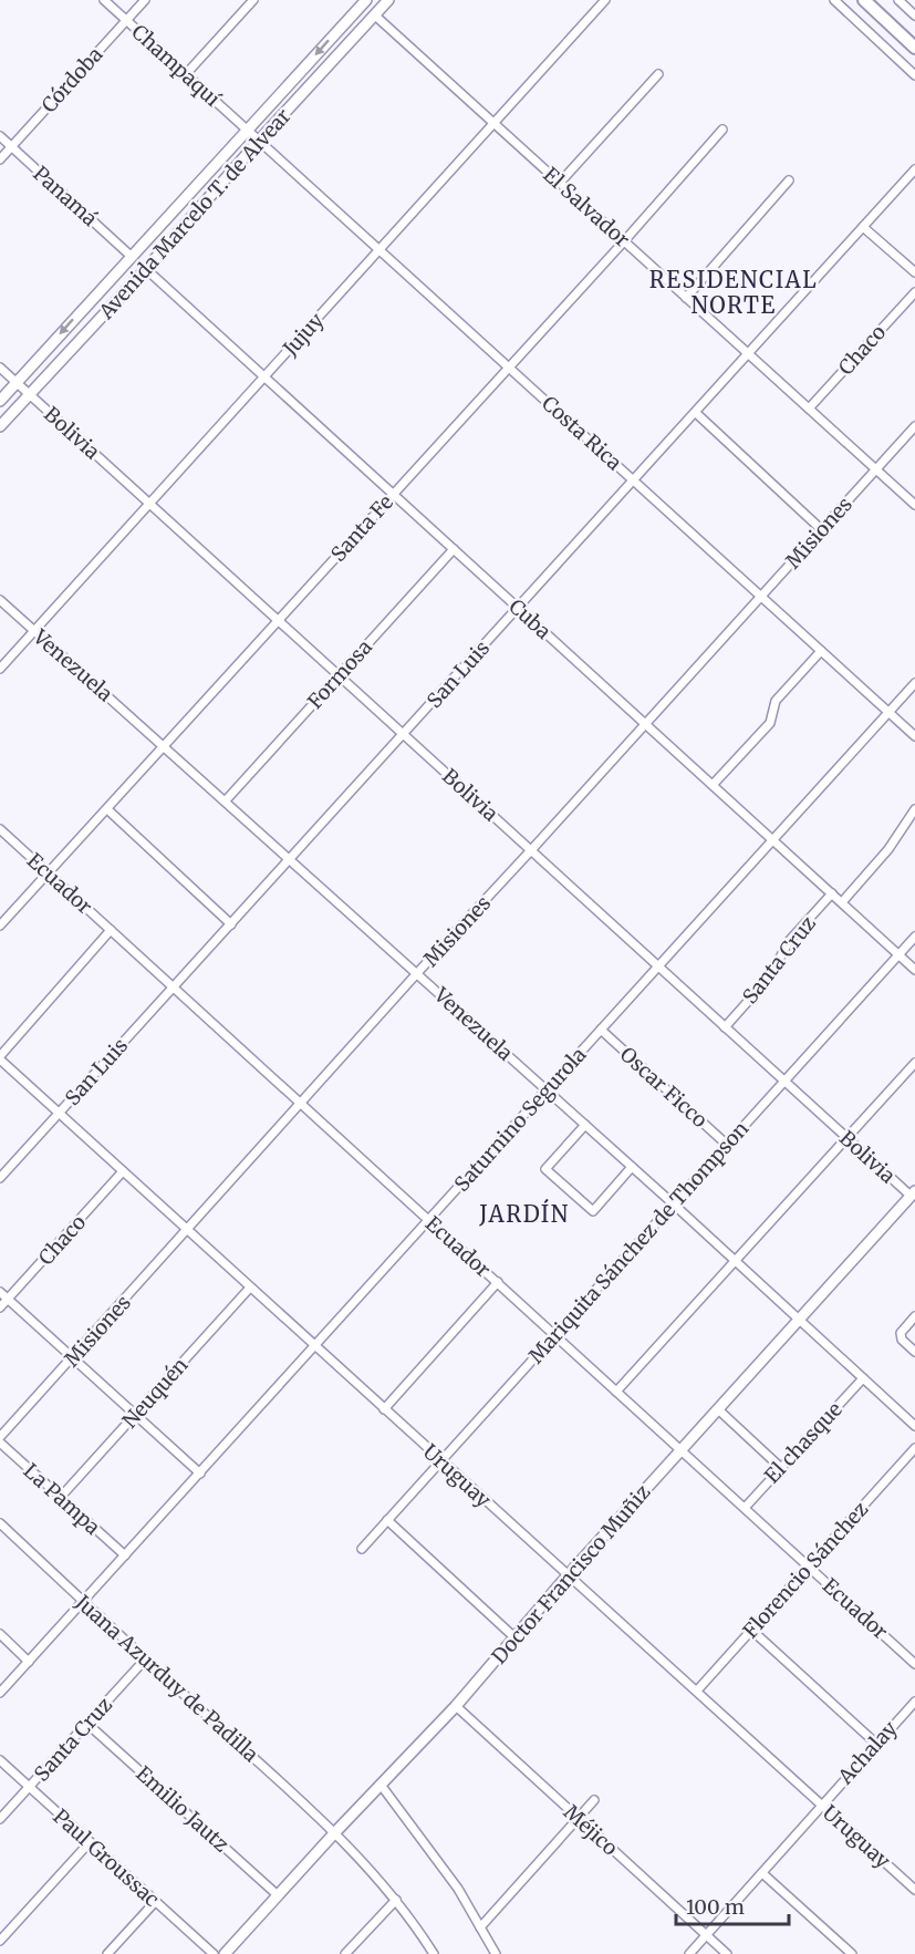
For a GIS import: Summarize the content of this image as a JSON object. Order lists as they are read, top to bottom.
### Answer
{
  "streets": {
    "main road": ["Avenida Marcelo T. de Alvear", "Doctor Francisco Muñiz"],
    "street": [
      "Champaquí",
      "Córdoba",
      "Panamá",
      "El Salvador",
      "Jujuy",
      "Chaco",
      "Bolivia",
      "Costa Rica",
      "Santa Fe",
      "Misiones",
      "Cuba",
      "Venezuela",
      "Formosa",
      "San Luis",
      "Ecuador",
      "Santa Cruz",
      "Oscar Ficco",
      "Saturnino Segurola",
      "Mariquita Sánchez de Thompson",
      "Neuquén",
      "El chasque",
      "Uruguay",
      "La Pampa",
      "Florencio Sánchez",
      "Juana Azurduy de Padilla",
      "Achalay",
      "Emilio Jautz",
      "Méjico",
      "Paul Groussac"
    ]
  },
  "crossings": [
    ["Champaquí", "Córdoba"],
    ["Champaquí", "Avenida Marcelo T. de Alvear"],
    ["Champaquí", "Costa Rica"],
    ["Córdoba", "Panamá"],
    ["Panamá", "Avenida Marcelo T. de Alvear"],
    ["El Salvador", "Avenida Marcelo T. de Alvear"],
    ["El Salvador", "Jujuy"],
    ["El Salvador", "Chaco"],
    ["El Salvador", "Santa Fe"],
    ["El Salvador", "Misiones"],
    ["El Salvador", "San Luis"],
    ["Avenida Marcelo T. de Alvear", "Bolivia"],
    ["Avenida Marcelo T. de Alvear", "Costa Rica"],
    ["Avenida Marcelo T. de Alvear", "Cuba"],
    ["Jujuy", "Bolivia"],
    ["Jujuy", "Costa Rica"],
    ["Jujuy", "Cuba"],
    ["Jujuy", "Venezuela"],
    ["Chaco", "Uruguay"],
    ["Bolivia", "Santa Fe"],
    ["Bolivia", "Misiones"],
    ["Bolivia", "Formosa"],
    ["Bolivia", "San Luis"],
    ["Bolivia", "Santa Cruz"],
    ["Bolivia", "Saturnino Segurola"],
    ["Bolivia", "Mariquita Sánchez de Thompson"],
    ["Bolivia", "Doctor Francisco Muñiz"],
    ["Costa Rica", "Santa Fe"],
    ["Costa Rica", "Misiones"],
    ["Costa Rica", "San Luis"],
    ["Costa Rica", "Saturnino Segurola"],
    ["Santa Fe", "Cuba"],
    ["Santa Fe", "Venezuela"],
    ["Santa Fe", "Ecuador"],
    ["Misiones", "Cuba"],
    ["Misiones", "Venezuela"],
    ["Misiones", "Ecuador"],
    ["Misiones", "Uruguay"],
    ["Cuba", "Formosa"],
    ["Cuba", "San Luis"],
    ["Cuba", "Santa Cruz"],
    ["Cuba", "Saturnino Segurola"],
    ["Cuba", "Mariquita Sánchez de Thompson"],
    ["Venezuela", "Formosa"],
    ["Venezuela", "San Luis"],
    ["Venezuela", "Saturnino Segurola"],
    ["Venezuela", "Mariquita Sánchez de Thompson"],
    ["Venezuela", "El chasque"],
    ["Venezuela", "Doctor Francisco Muñiz"],
    ["San Luis", "Ecuador"],
    ["San Luis", "Uruguay"],
    ["Ecuador", "Saturnino Segurola"],
    ["Ecuador", "Mariquita Sánchez de Thompson"],
    ["Ecuador", "El chasque"],
    ["Ecuador", "Florencio Sánchez"],
    ["Ecuador", "Doctor Francisco Muñiz"],
    ["Santa Cruz", "Juana Azurduy de Padilla"],
    ["Santa Cruz", "Emilio Jautz"],
    ["Santa Cruz", "Paul Groussac"],
    ["Oscar Ficco", "Saturnino Segurola"],
    ["Oscar Ficco", "Mariquita Sánchez de Thompson"],
    ["Saturnino Segurola", "Uruguay"],
    ["Saturnino Segurola", "La Pampa"],
    ["Saturnino Segurola", "Juana Azurduy de Padilla"],
    ["Mariquita Sánchez de Thompson", "Uruguay"],
    ["Neuquén", "Uruguay"],
    ["Neuquén", "La Pampa"],
    ["Uruguay", "Florencio Sánchez"],
    ["Uruguay", "Doctor Francisco Muñiz"],
    ["Uruguay", "Achalay"],
    ["Doctor Francisco Muñiz", "Juana Azurduy de Padilla"],
    ["Doctor Francisco Muñiz", "Emilio Jautz"],
    ["Doctor Francisco Muñiz", "Méjico"],
    ["Achalay", "Méjico"]
  ],
  "districts": ["RESIDENCIAL NORTE", "JARDÍN"],
  "scale_bar": "100 m"
}
